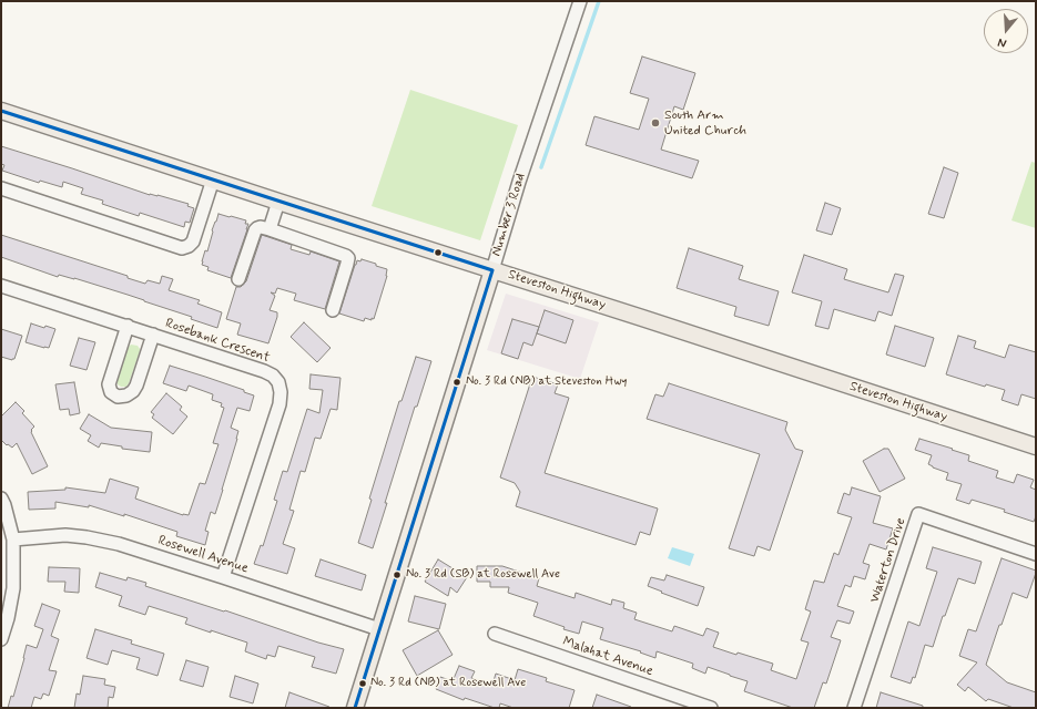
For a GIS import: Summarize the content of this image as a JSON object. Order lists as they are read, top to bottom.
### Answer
{
  "streets": {
    "main road": ["Number 3 Road", "Steveston Highway"],
    "street": [
      "Rosebank Crescent",
      "Rosewell Avenue",
      "Waterton Drive",
      "Malahat Avenue"
    ]
  },
  "crossings": [
    ["Number 3 Road", "Steveston Highway"],
    ["Number 3 Road", "Rosewell Avenue"],
    ["Rosebank Crescent", "Rosewell Avenue"]
  ],
  "places": [
    "South Arm United Church",
    "No. 3 Rd (NB) at Steveston Hwy",
    "No. 3 Rd (SB) at Rosewell Ave",
    "No. 3 Rd (NB) at Rosewell Ave"
  ],
  "north": "bottom"
}
